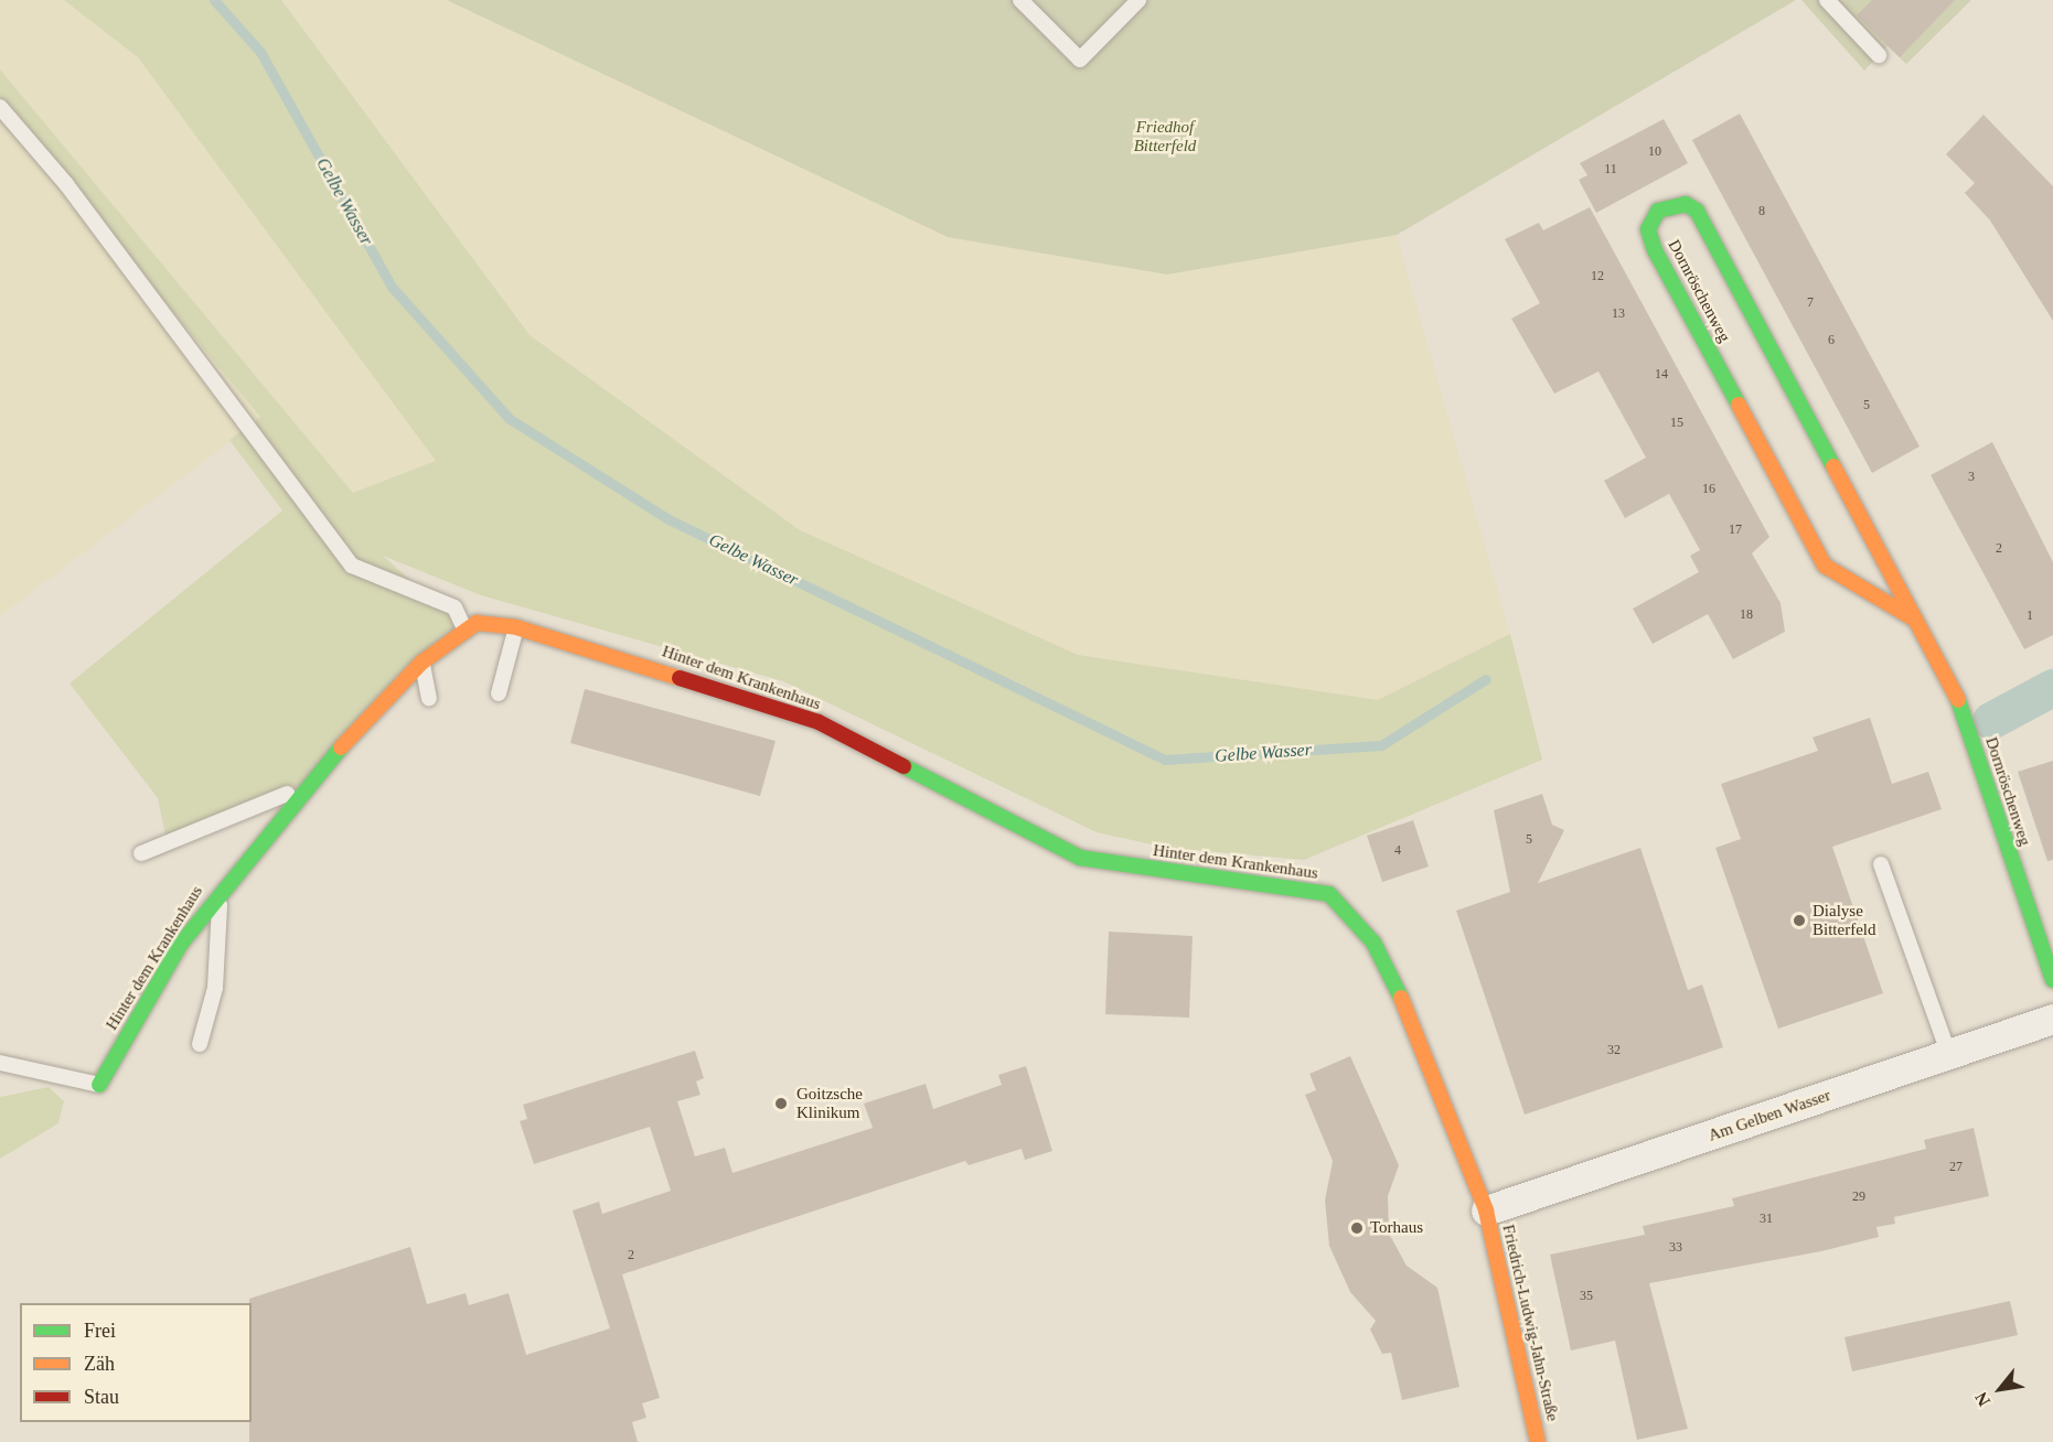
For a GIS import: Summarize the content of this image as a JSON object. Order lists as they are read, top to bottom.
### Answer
{
  "streets": {
    "street": [
      "Dornröschenweg",
      "Hinter dem Krankenhaus",
      "Am Gelben Wasser",
      "Friedrich-Ludwig-Jahn-Straße"
    ]
  },
  "crossings": [
    ["Hinter dem Krankenhaus", "Am Gelben Wasser"],
    ["Hinter dem Krankenhaus", "Friedrich-Ludwig-Jahn-Straße"],
    ["Am Gelben Wasser", "Friedrich-Ludwig-Jahn-Straße"]
  ],
  "water": ["Gelbe Wasser"],
  "parks": ["Friedhof Bitterfeld"],
  "places": ["Dialyse Bitterfeld", "Goitzsche Klinikum", "Torhaus"],
  "house_numbers": [
    "10",
    "11",
    "8",
    "12",
    "7",
    "13",
    "6",
    "14",
    "5",
    "15",
    "3",
    "16",
    "17",
    "2",
    "18",
    "1",
    "5",
    "4",
    "32",
    "27",
    "29",
    "31",
    "33",
    "2",
    "35"
  ],
  "legend": ["Frei", "Zäh", "Stau"],
  "north": "bottom left"
}
